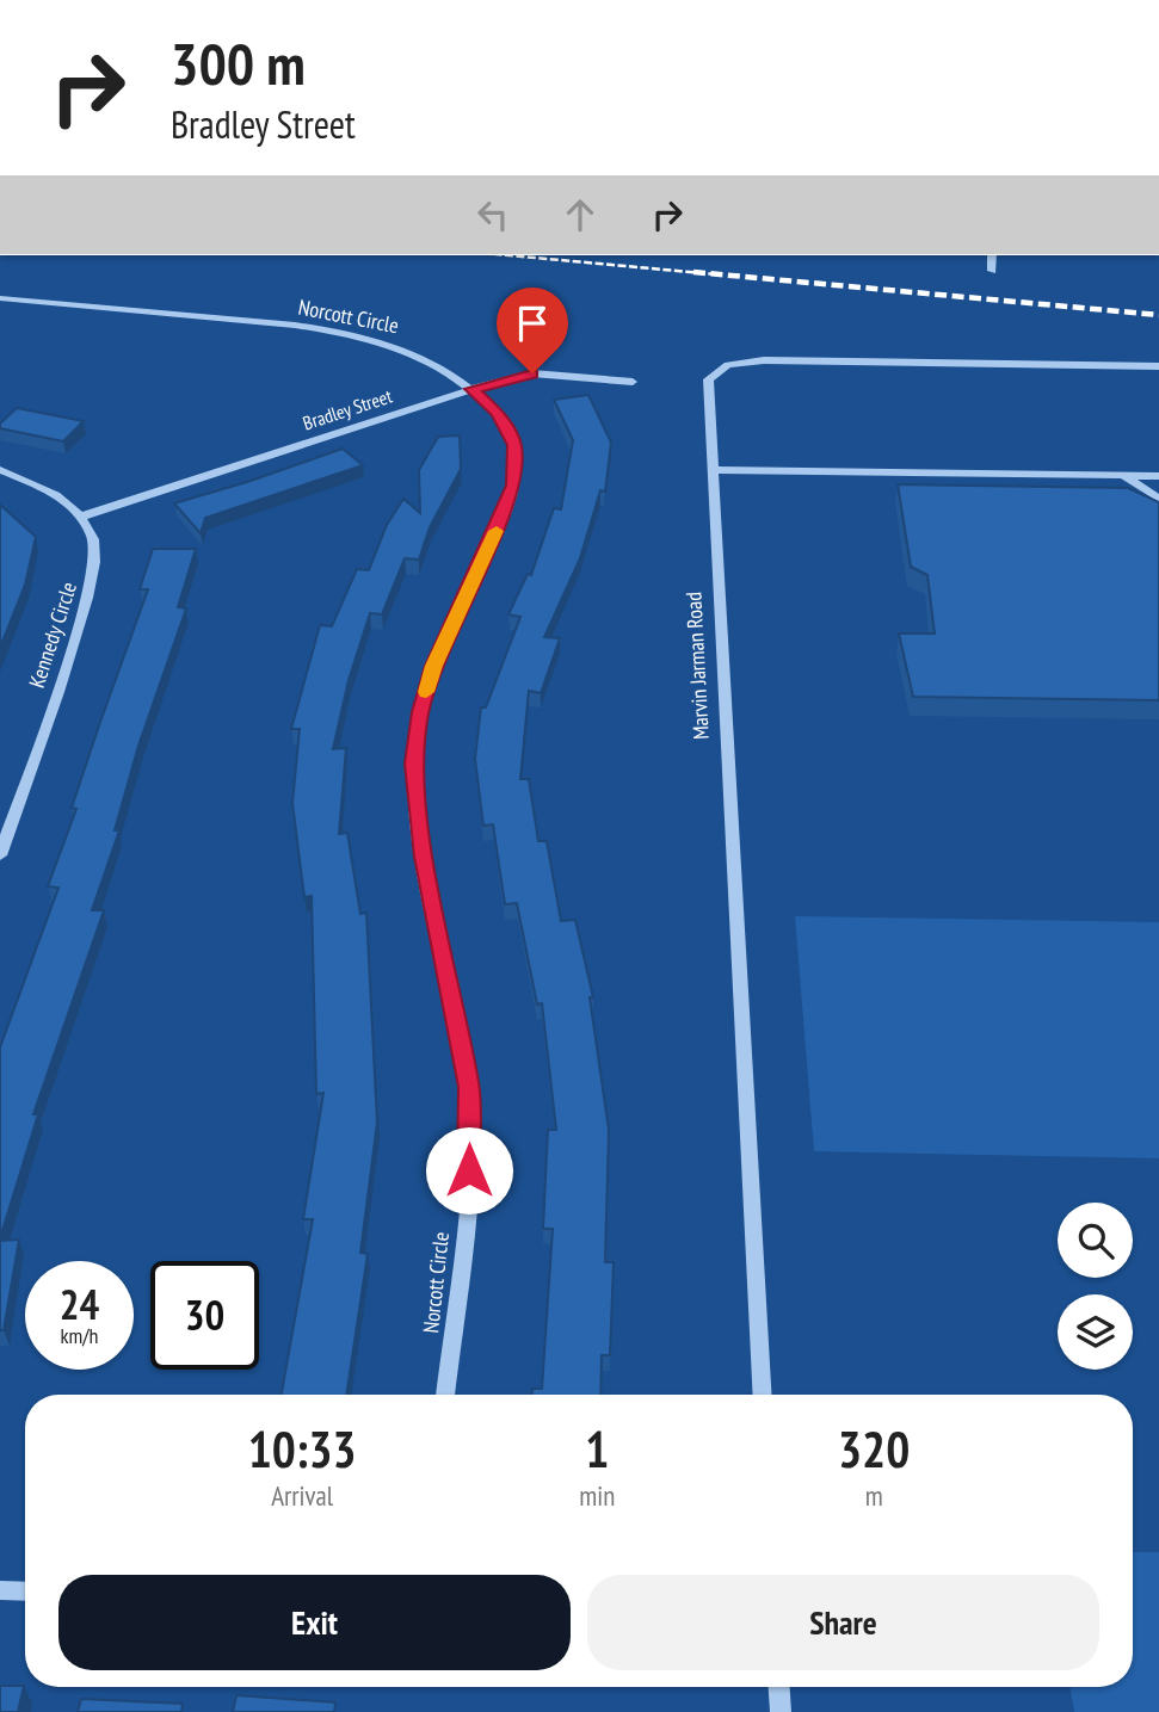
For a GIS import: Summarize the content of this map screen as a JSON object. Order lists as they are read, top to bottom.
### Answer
{
  "streets": {
    "street": [
      "Norcott Circle",
      "Bradley Street",
      "Kennedy Circle",
      "Marvin Jarman Road"
    ]
  },
  "crossings": [
    ["Norcott Circle", "Bradley Street"],
    ["Bradley Street", "Kennedy Circle"]
  ],
  "page": {
    "turn": ["300 m", "Bradley Street"],
    "speed": "24 km/h",
    "limit": "30",
    "eta": [
      "10:33",
      "Arrival",
      "1",
      "min",
      "320",
      "m"
    ],
    "buttons": ["Exit", "Share"]
  }
}
